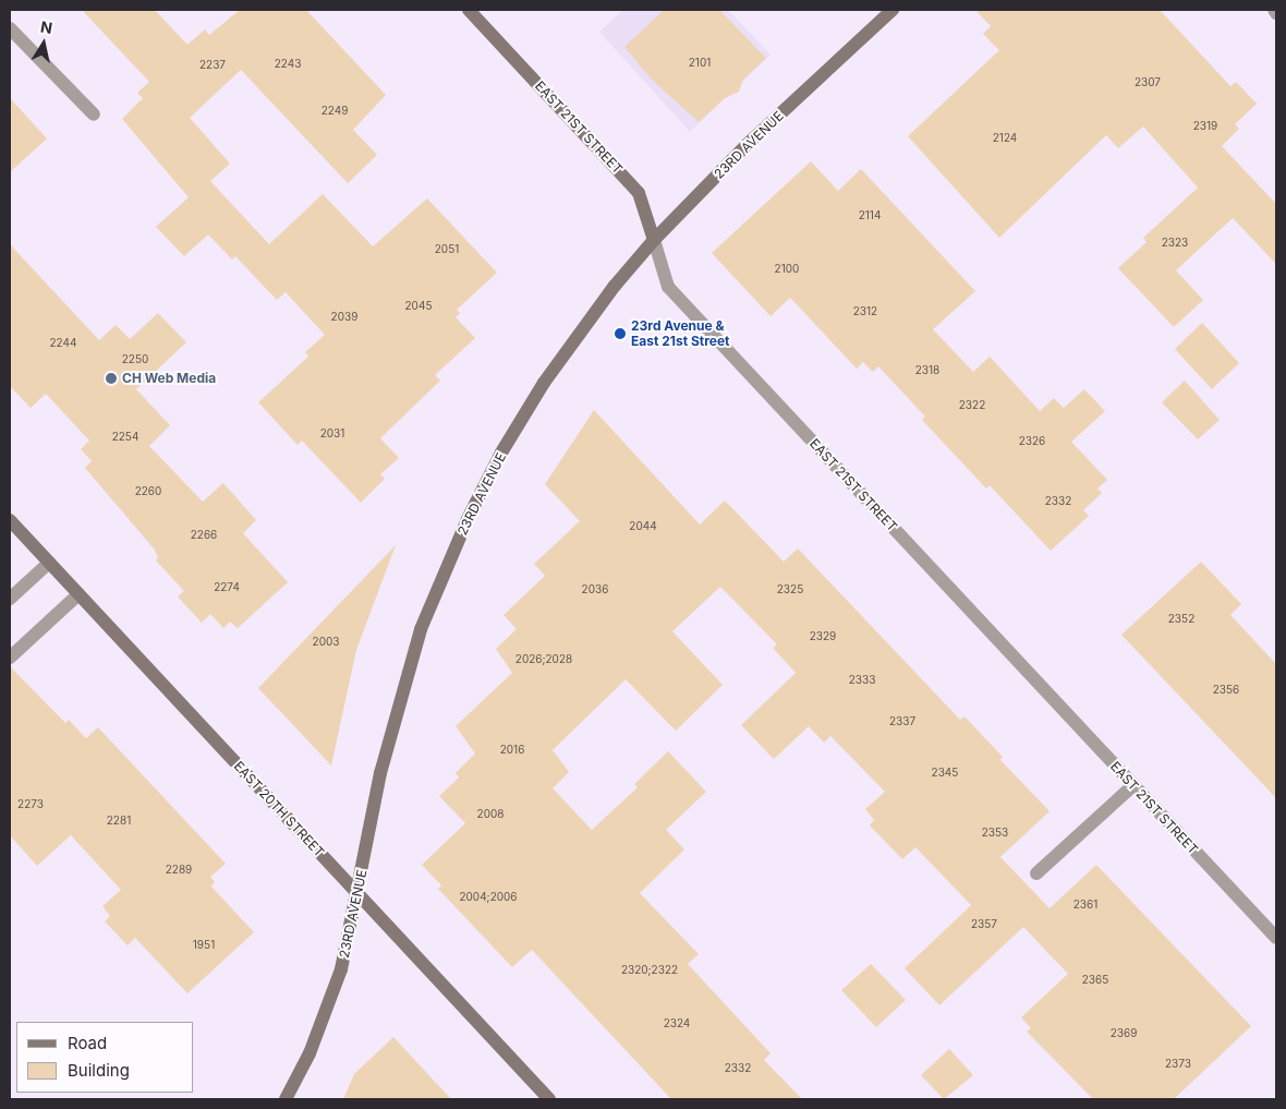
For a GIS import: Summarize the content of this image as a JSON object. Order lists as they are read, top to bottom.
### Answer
{
  "streets": {
    "street": ["EAST 21ST STREET", "23RD AVENUE", "EAST 20TH STREET"]
  },
  "crossings": [
    ["EAST 21ST STREET", "23RD AVENUE"],
    ["23RD AVENUE", "EAST 20TH STREET"]
  ],
  "places": ["23rd Avenue & East 21st Street", "CH Web Media"],
  "house_numbers": [
    "2101",
    "2243",
    "2237",
    "2307",
    "2249",
    "2319",
    "2124",
    "2114",
    "2323",
    "2051",
    "2100",
    "2045",
    "2312",
    "2039",
    "2244",
    "2250",
    "2318",
    "2322",
    "2031",
    "2254",
    "2326",
    "2260",
    "2332",
    "2044",
    "2266",
    "2274",
    "2036",
    "2325",
    "2352",
    "2329",
    "2003",
    "2026;2028",
    "2333",
    "2356",
    "2337",
    "2016",
    "2345",
    "2273",
    "2008",
    "2281",
    "2353",
    "2289",
    "2004;2006",
    "2361",
    "2357",
    "1951",
    "2320;2322",
    "2365",
    "2324",
    "2369",
    "2373",
    "2332"
  ],
  "legend": ["Road", "Building"],
  "north": "top"
}
